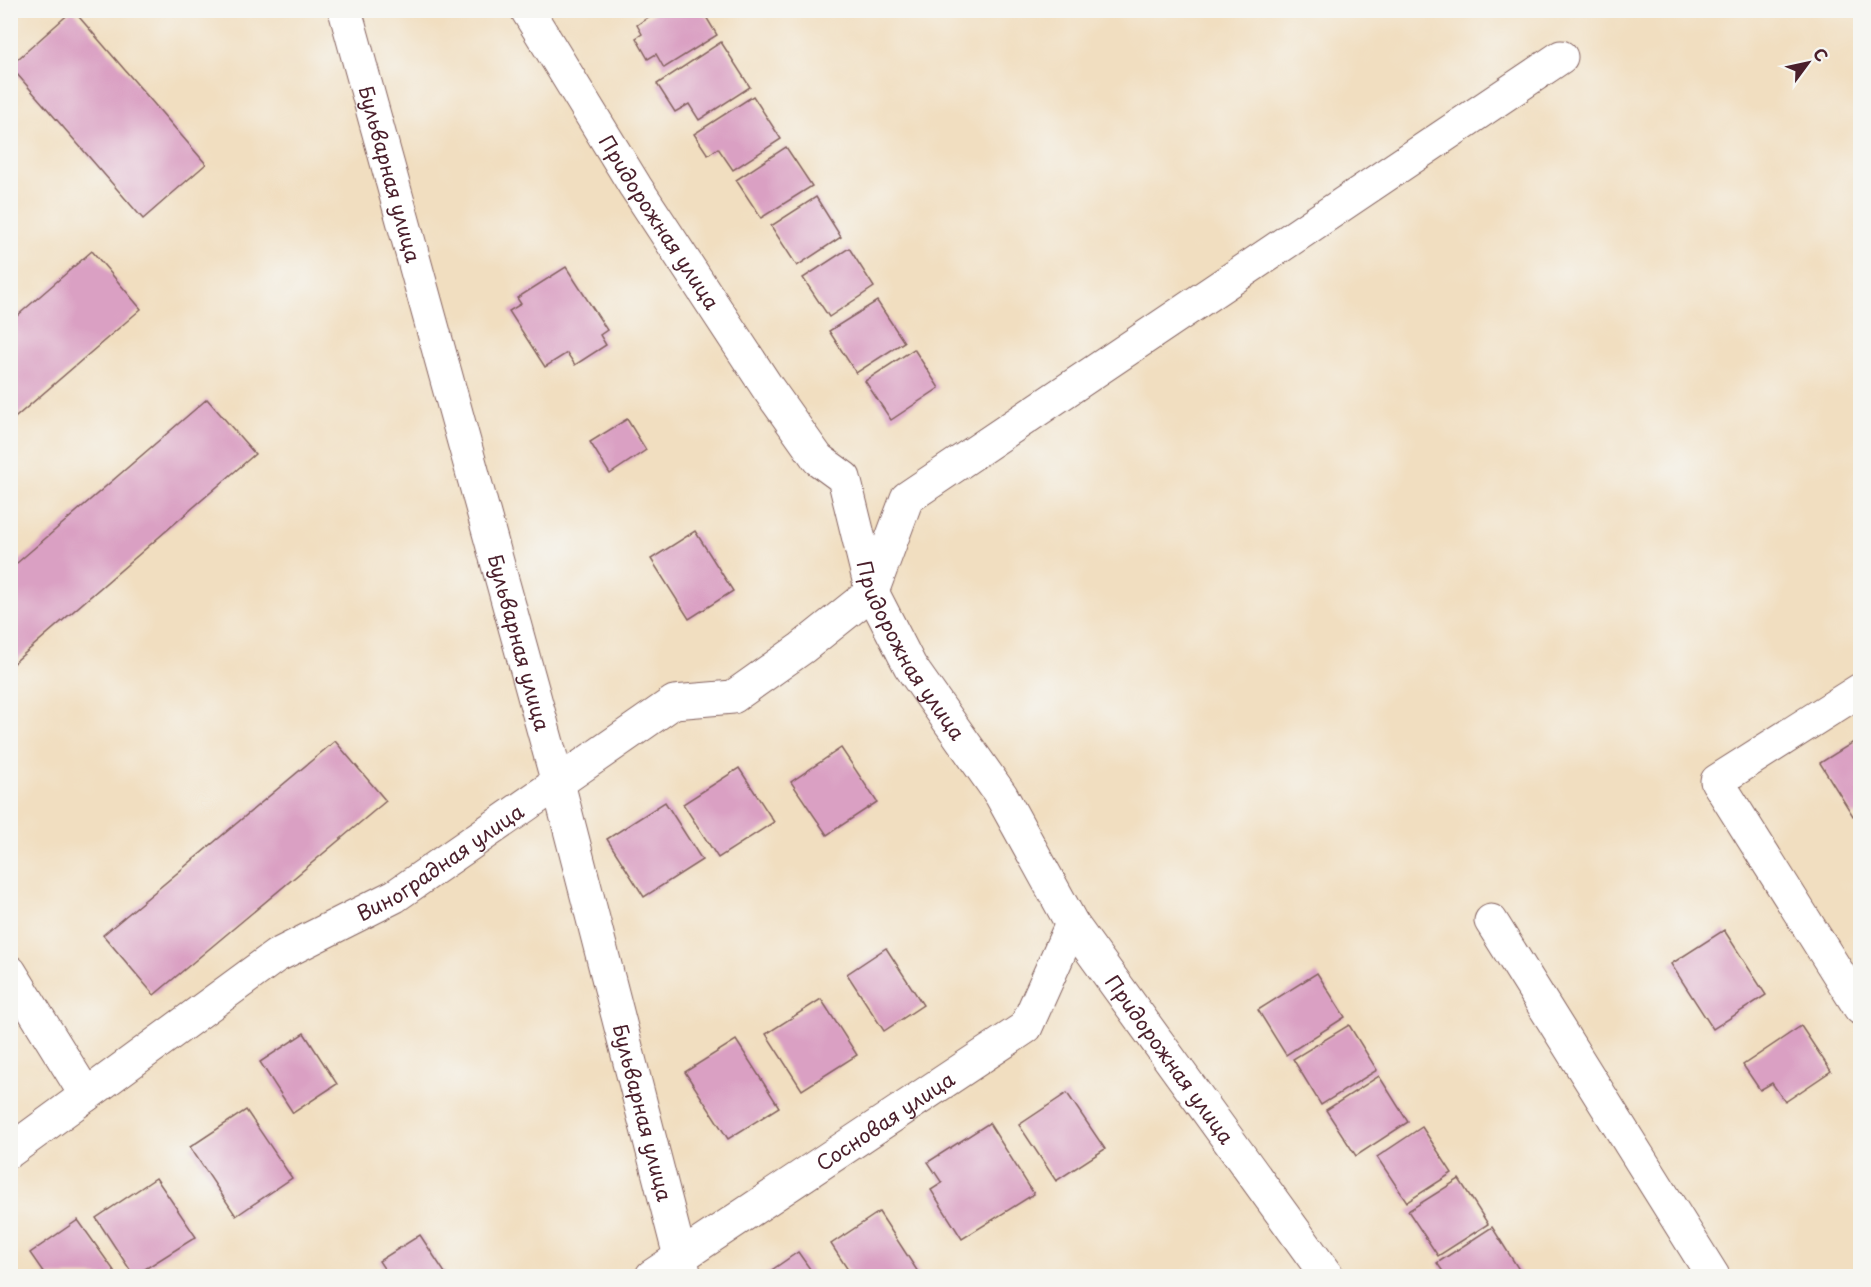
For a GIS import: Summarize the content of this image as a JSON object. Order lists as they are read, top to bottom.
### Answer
{
  "streets": {
    "street": [
      "Бульварная улица",
      "Придорожная улица",
      "Виноградная улица",
      "Сосновая улица"
    ]
  },
  "crossings": [
    ["Бульварная улица", "Виноградная улица"],
    ["Бульварная улица", "Сосновая улица"],
    ["Придорожная улица", "Виноградная улица"],
    ["Придорожная улица", "Сосновая улица"]
  ],
  "north": "top right"
}
